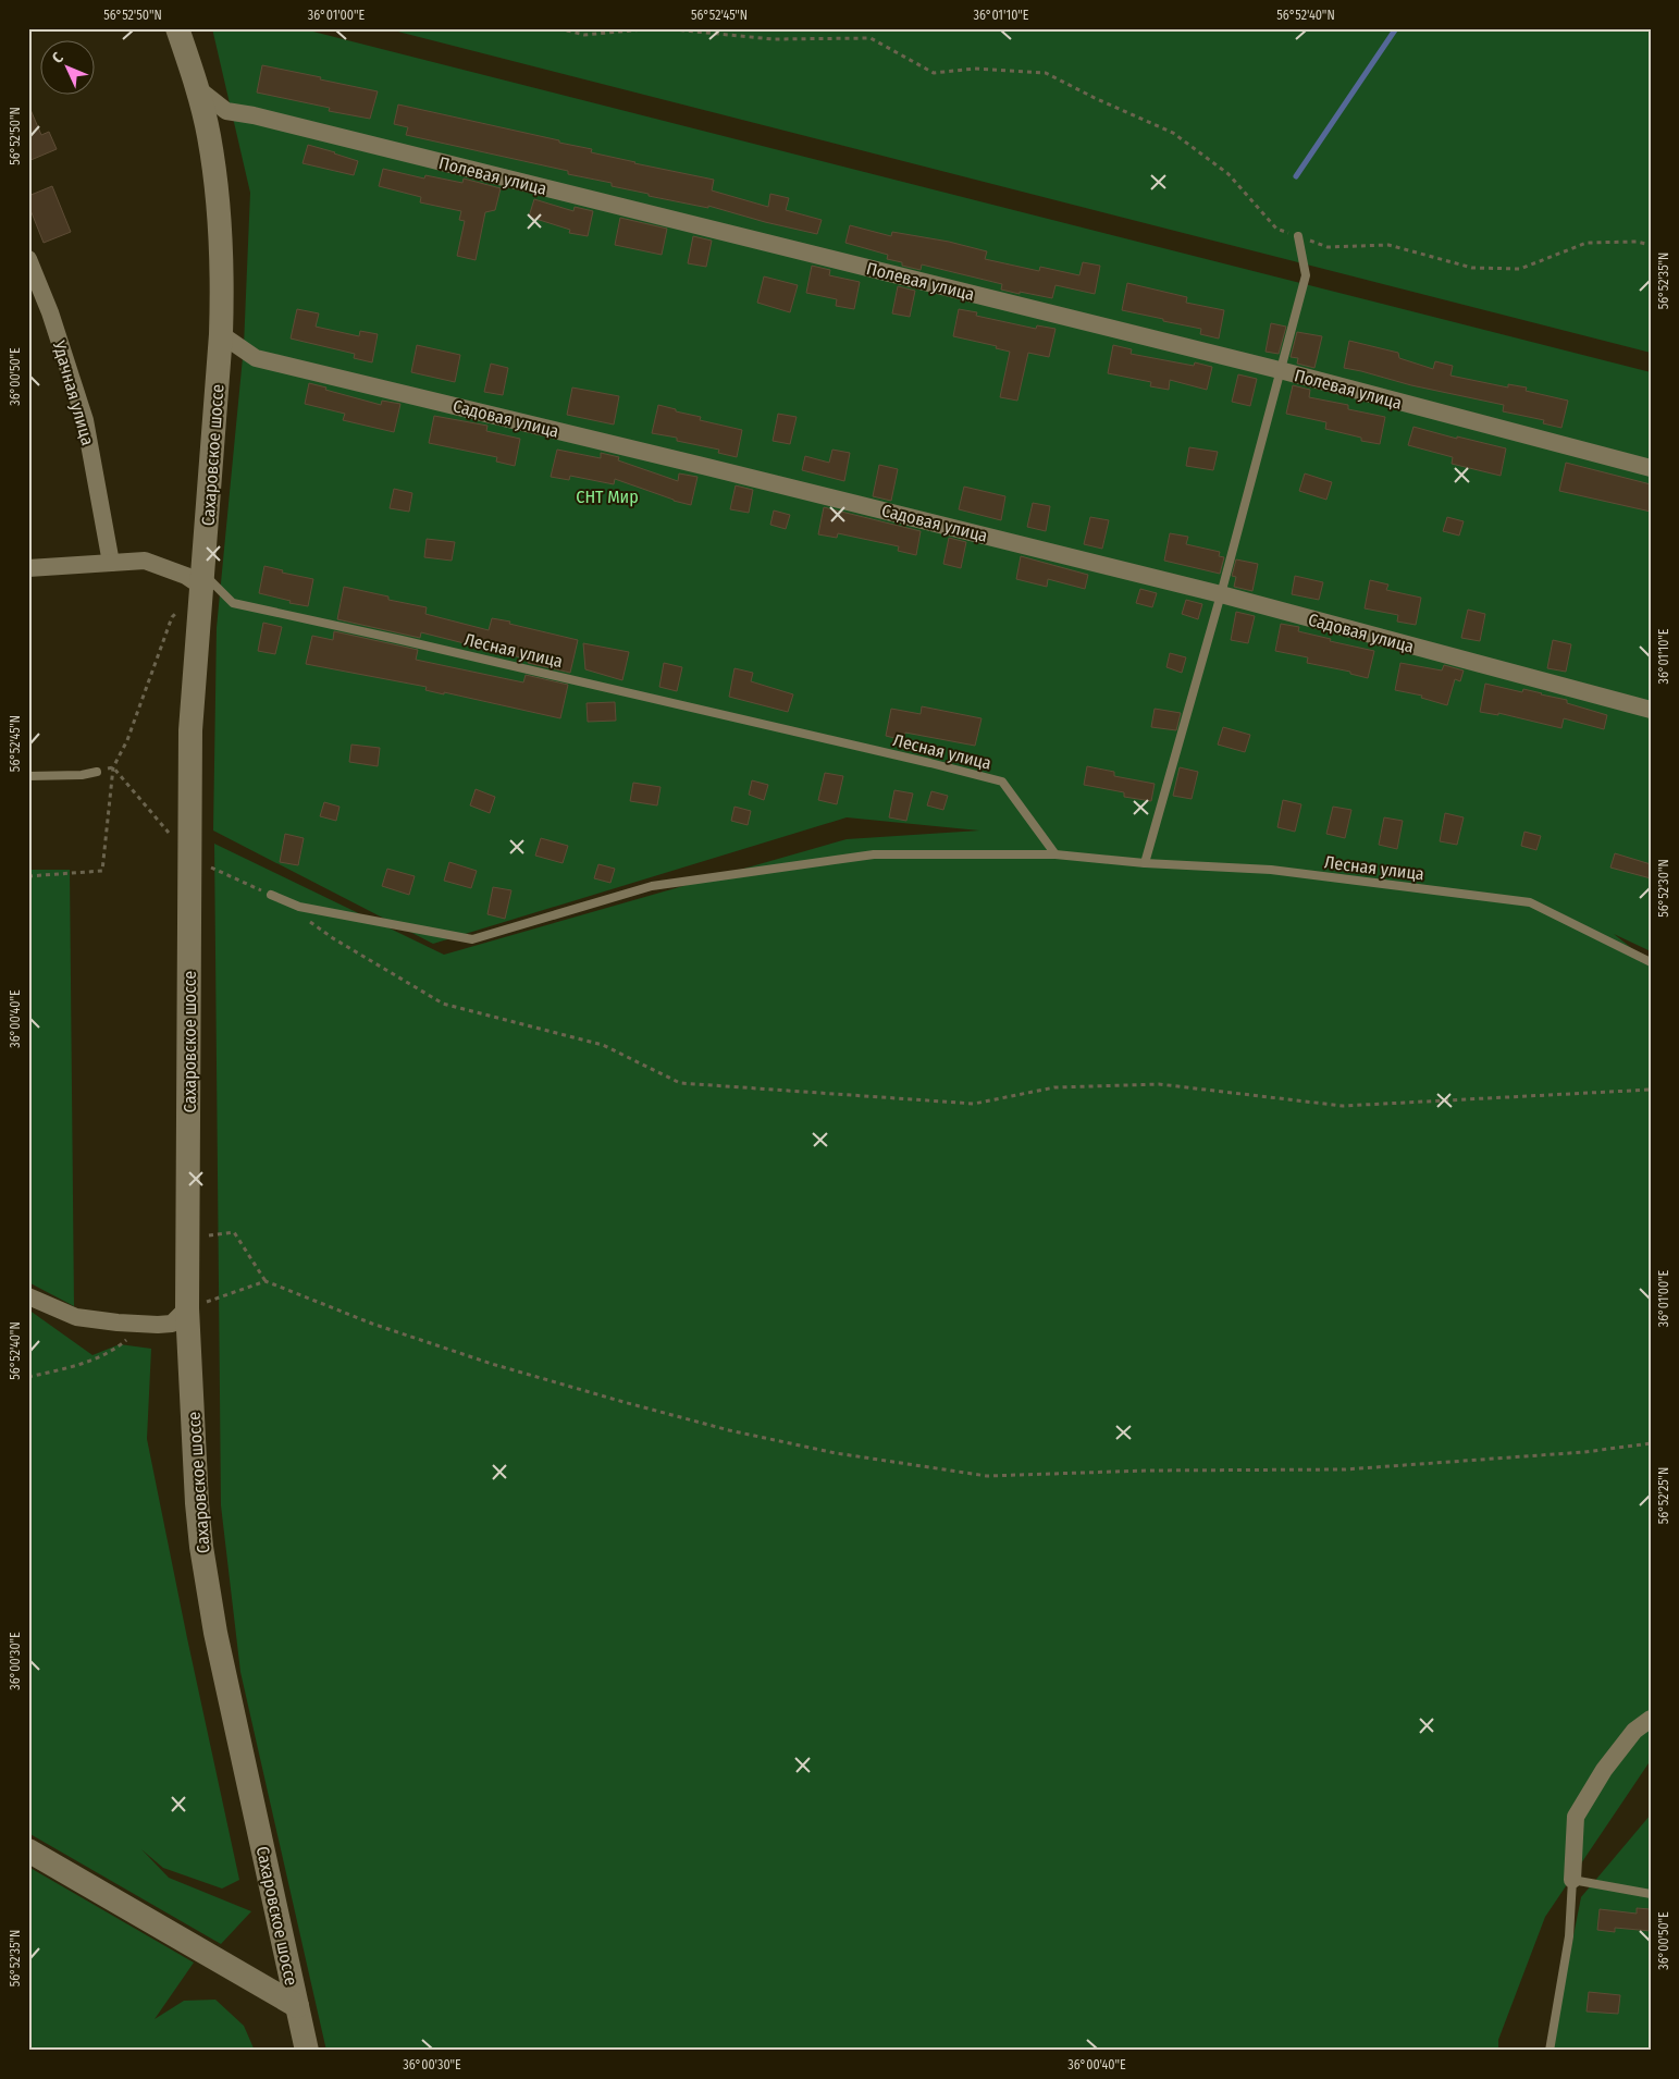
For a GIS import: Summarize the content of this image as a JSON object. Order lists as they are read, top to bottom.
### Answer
{
  "streets": {
    "main road": ["Сахаровское шоссе"],
    "street": ["Полевая улица", "Удачная улица", "Садовая улица"],
    "lane": ["Лесная улица"]
  },
  "crossings": [
    ["Полевая улица", "Сахаровское шоссе"],
    ["Садовая улица", "Сахаровское шоссе"],
    ["Сахаровское шоссе", "Лесная улица"]
  ],
  "parks": ["СНТ Мир"],
  "north": "top left",
  "coordinates": [
    "56°52'50\"N",
    "36°01'00\"E",
    "56°52'45\"N",
    "36°01'10\"E",
    "56°52'40\"N",
    "56°52'35\"N",
    "36°00'50\"E",
    "56°52'30\"N",
    "36°00'40\"E",
    "56°52'25\"N",
    "36°00'30\"E"
  ]
}
